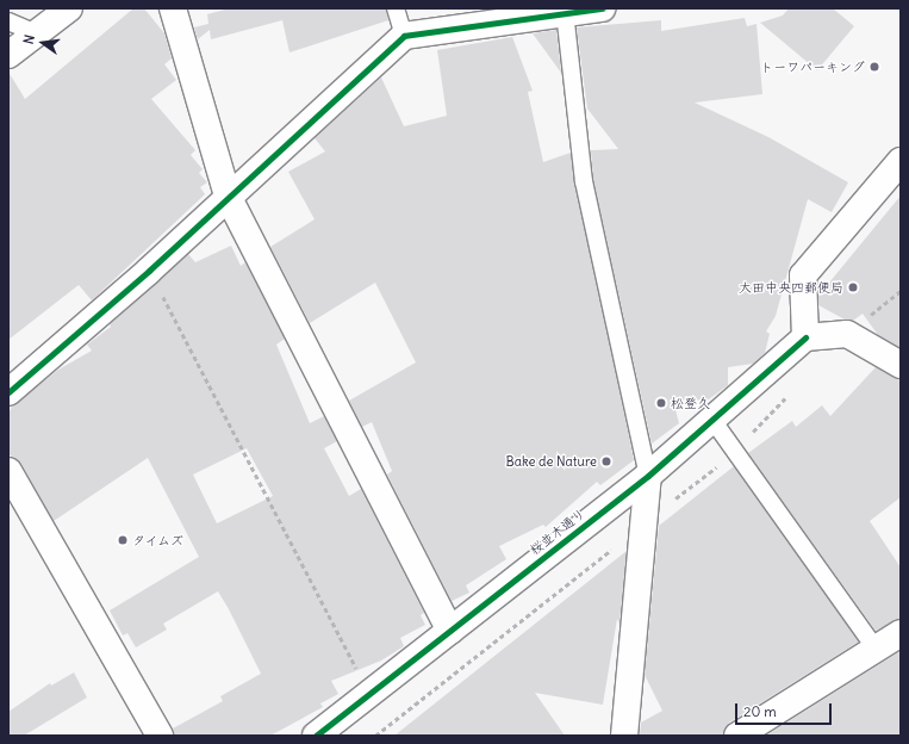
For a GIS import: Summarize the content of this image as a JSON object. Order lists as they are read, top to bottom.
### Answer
{
  "streets": {
    "street": ["桜並木通り"]
  },
  "places": [
    "トーワパーキング",
    "大田中央四郵便局",
    "松登久",
    "Bake de Nature",
    "タイムズ"
  ],
  "scale_bar": "20 m",
  "north": "left"
}
